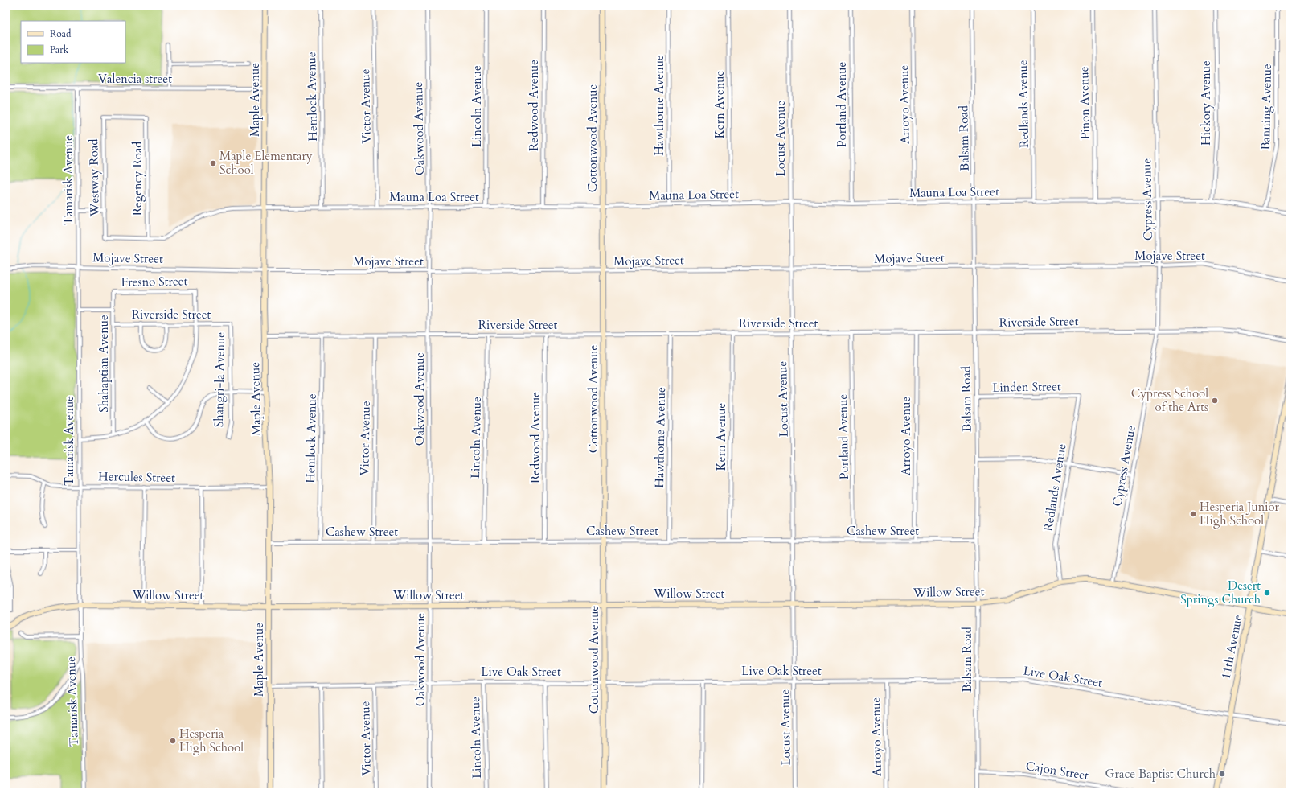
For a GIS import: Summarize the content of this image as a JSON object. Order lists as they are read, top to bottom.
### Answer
{
  "streets": {
    "street": [
      "Valencia street",
      "Hemlock Avenue",
      "Maple Avenue",
      "Pinon Avenue",
      "Hickory Avenue",
      "Redlands Avenue",
      "Kern Avenue",
      "Portland Avenue",
      "Arroyo Avenue",
      "Redwood Avenue",
      "Hawthorne Avenue",
      "Victor Avenue",
      "Lincoln Avenue",
      "Banning Avenue",
      "Oakwood Avenue",
      "Cottonwood Avenue",
      "Locust Avenue",
      "Balsam Road",
      "Westway Road",
      "Regency Road",
      "Tamarisk Avenue",
      "Mauna Loa Street",
      "Cypress Avenue",
      "Mojave Street",
      "Fresno Street",
      "Riverside Street",
      "Shahaptian Avenue",
      "Shangri-la Avenue",
      "Linden Street",
      "Hercules Street",
      "Cashew Street",
      "Willow Street",
      "11th Avenue",
      "Live Oak Street",
      "Cajon Street"
    ]
  },
  "crossings": [
    ["Valencia street", "Maple Avenue"],
    ["Valencia street", "Tamarisk Avenue"],
    ["Hemlock Avenue", "Mauna Loa Street"],
    ["Hemlock Avenue", "Riverside Street"],
    ["Hemlock Avenue", "Cashew Street"],
    ["Maple Avenue", "Mauna Loa Street"],
    ["Maple Avenue", "Mojave Street"],
    ["Maple Avenue", "Riverside Street"],
    ["Maple Avenue", "Hercules Street"],
    ["Maple Avenue", "Cashew Street"],
    ["Maple Avenue", "Willow Street"],
    ["Maple Avenue", "Live Oak Street"],
    ["Pinon Avenue", "Mauna Loa Street"],
    ["Hickory Avenue", "Mauna Loa Street"],
    ["Redlands Avenue", "Mauna Loa Street"],
    ["Redlands Avenue", "Linden Street"],
    ["Redlands Avenue", "Willow Street"],
    ["Kern Avenue", "Mauna Loa Street"],
    ["Kern Avenue", "Riverside Street"],
    ["Kern Avenue", "Cashew Street"],
    ["Portland Avenue", "Mauna Loa Street"],
    ["Portland Avenue", "Riverside Street"],
    ["Portland Avenue", "Cashew Street"],
    ["Arroyo Avenue", "Mauna Loa Street"],
    ["Arroyo Avenue", "Riverside Street"],
    ["Arroyo Avenue", "Cashew Street"],
    ["Arroyo Avenue", "Live Oak Street"],
    ["Redwood Avenue", "Mauna Loa Street"],
    ["Redwood Avenue", "Riverside Street"],
    ["Redwood Avenue", "Cashew Street"],
    ["Hawthorne Avenue", "Mauna Loa Street"],
    ["Hawthorne Avenue", "Riverside Street"],
    ["Hawthorne Avenue", "Cashew Street"],
    ["Victor Avenue", "Mauna Loa Street"],
    ["Victor Avenue", "Riverside Street"],
    ["Victor Avenue", "Cashew Street"],
    ["Victor Avenue", "Live Oak Street"],
    ["Lincoln Avenue", "Mauna Loa Street"],
    ["Lincoln Avenue", "Riverside Street"],
    ["Lincoln Avenue", "Cashew Street"],
    ["Lincoln Avenue", "Live Oak Street"],
    ["Banning Avenue", "Mauna Loa Street"],
    ["Oakwood Avenue", "Mauna Loa Street"],
    ["Oakwood Avenue", "Mojave Street"],
    ["Oakwood Avenue", "Riverside Street"],
    ["Oakwood Avenue", "Cashew Street"],
    ["Oakwood Avenue", "Willow Street"],
    ["Oakwood Avenue", "Live Oak Street"],
    ["Cottonwood Avenue", "Mauna Loa Street"],
    ["Cottonwood Avenue", "Mojave Street"],
    ["Cottonwood Avenue", "Riverside Street"],
    ["Cottonwood Avenue", "Cashew Street"],
    ["Cottonwood Avenue", "Willow Street"],
    ["Cottonwood Avenue", "Live Oak Street"],
    ["Locust Avenue", "Mauna Loa Street"],
    ["Locust Avenue", "Mojave Street"],
    ["Locust Avenue", "Riverside Street"],
    ["Locust Avenue", "Cashew Street"],
    ["Locust Avenue", "Willow Street"],
    ["Locust Avenue", "Live Oak Street"],
    ["Balsam Road", "Mauna Loa Street"],
    ["Balsam Road", "Mojave Street"],
    ["Balsam Road", "Riverside Street"],
    ["Balsam Road", "Linden Street"],
    ["Balsam Road", "Cashew Street"],
    ["Balsam Road", "Willow Street"],
    ["Balsam Road", "Live Oak Street"],
    ["Balsam Road", "Cajon Street"],
    ["Westway Road", "Regency Road"],
    ["Westway Road", "Mauna Loa Street"],
    ["Regency Road", "Mauna Loa Street"],
    ["Tamarisk Avenue", "Mojave Street"],
    ["Tamarisk Avenue", "Hercules Street"],
    ["Tamarisk Avenue", "Willow Street"],
    ["Mauna Loa Street", "Cypress Avenue"],
    ["Cypress Avenue", "Mojave Street"],
    ["Cypress Avenue", "Riverside Street"],
    ["Cypress Avenue", "Willow Street"],
    ["Fresno Street", "Riverside Street"],
    ["Fresno Street", "Shahaptian Avenue"],
    ["Riverside Street", "Shahaptian Avenue"],
    ["Riverside Street", "Shangri-la Avenue"],
    ["Willow Street", "11th Avenue"],
    ["11th Avenue", "Live Oak Street"]
  ],
  "places": [
    "Maple Elementary School",
    "Cypress School of the Arts",
    "Hesperia Junior High School",
    "Desert Springs Church",
    "Hesperia High School",
    "Grace Baptist Church"
  ],
  "legend": ["Road", "Park"]
}
